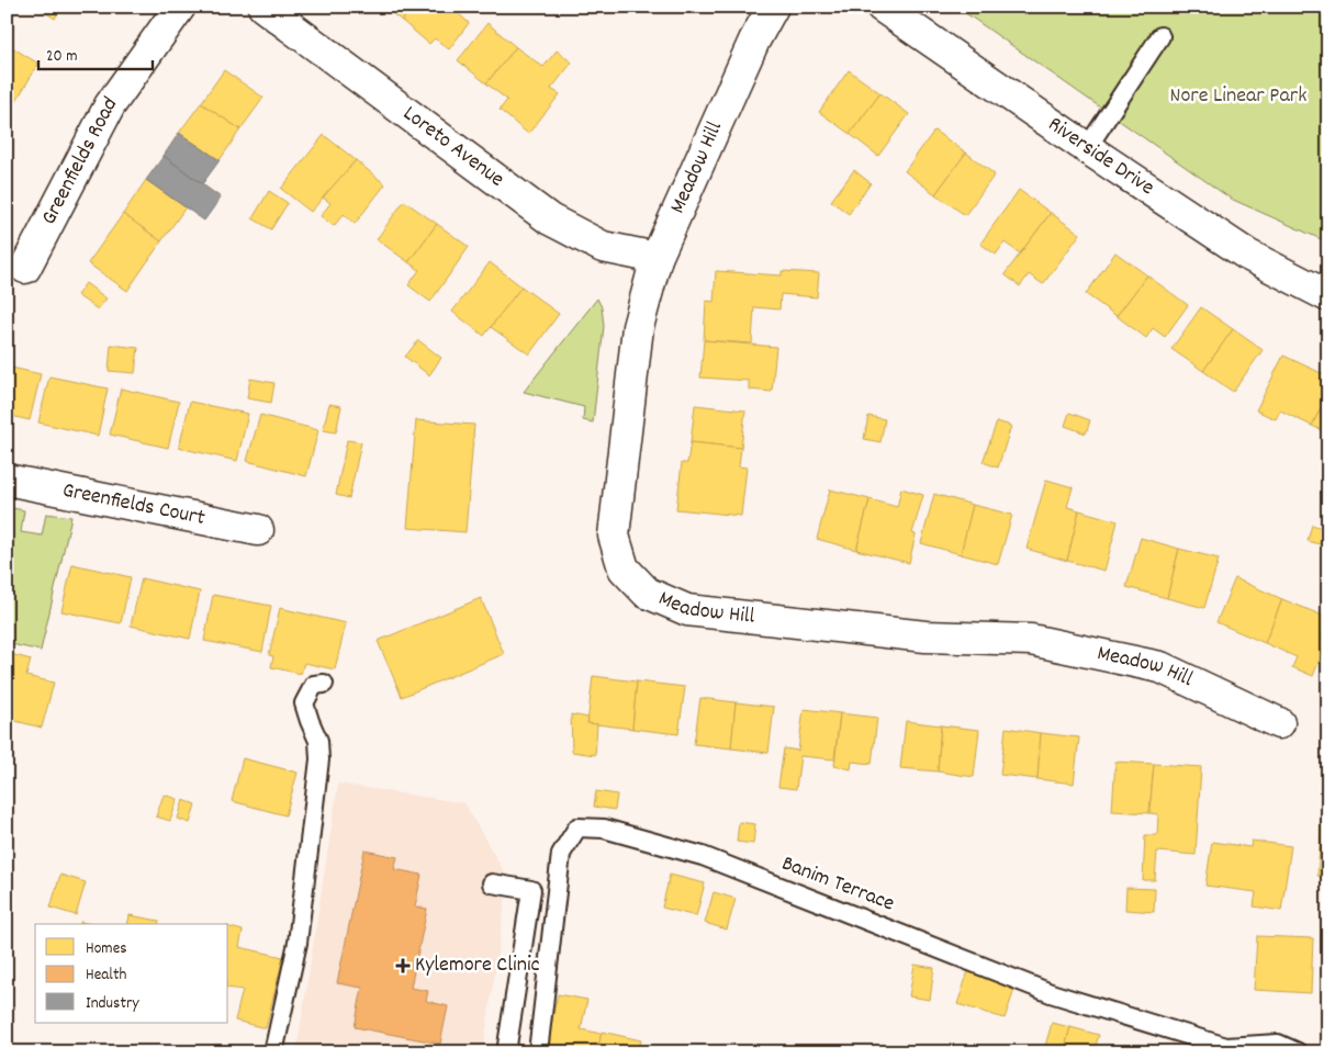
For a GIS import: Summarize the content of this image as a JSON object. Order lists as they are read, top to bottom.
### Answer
{
  "streets": {
    "street": [
      "Loreto Avenue",
      "Riverside Drive",
      "Greenfields Road",
      "Meadow Hill",
      "Greenfields Court"
    ],
    "lane": ["Banim Terrace"]
  },
  "crossings": [
    ["Loreto Avenue", "Meadow Hill"]
  ],
  "parks": ["Nore Linear Park"],
  "places": {
    "health": ["Kylemore Clinic"]
  },
  "legend": ["Homes", "Health", "Industry"],
  "scale_bar": "20 m"
}
